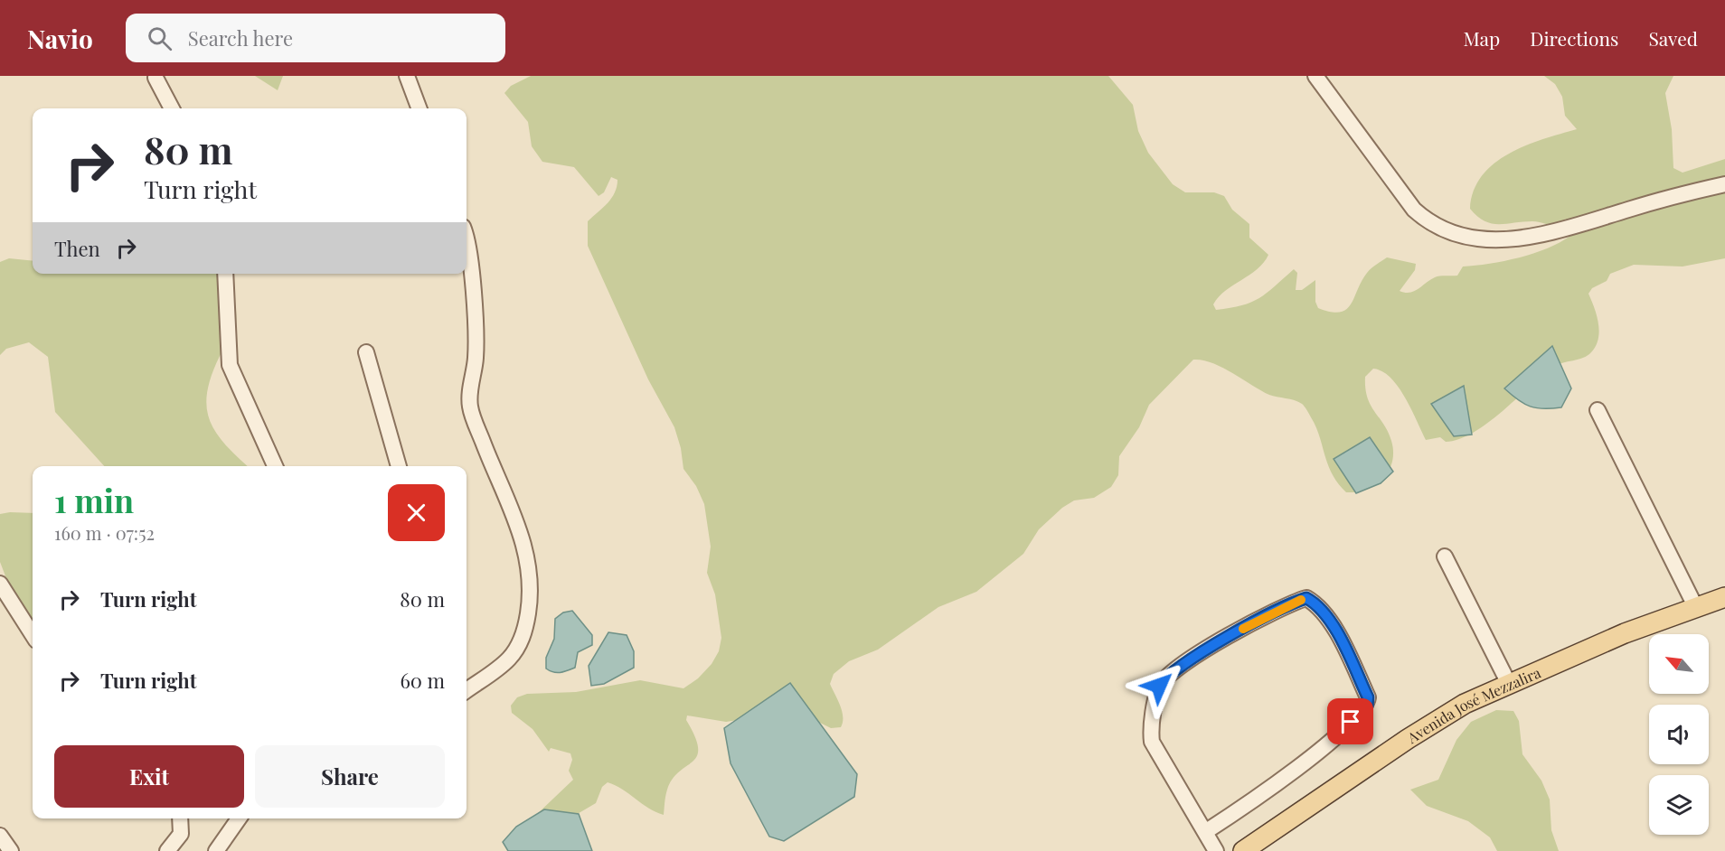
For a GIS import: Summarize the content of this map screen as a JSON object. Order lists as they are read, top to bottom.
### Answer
{
  "streets": {
    "main road": ["Avenida José Mezzalira"]
  },
  "north": "top left",
  "page": {
    "header": "Navio",
    "search": "Search here",
    "nav": ["Map", "Directions", "Saved"],
    "turn": ["80 m", "Turn right"],
    "then": "Then",
    "heading": ["1 min", "160 m · 07:52"],
    "list": [
      {
        "name": "Turn right",
        "value": "80 m"
      },
      {
        "name": "Turn right",
        "value": "60 m"
      }
    ],
    "buttons": ["Exit", "Share"]
  }
}
